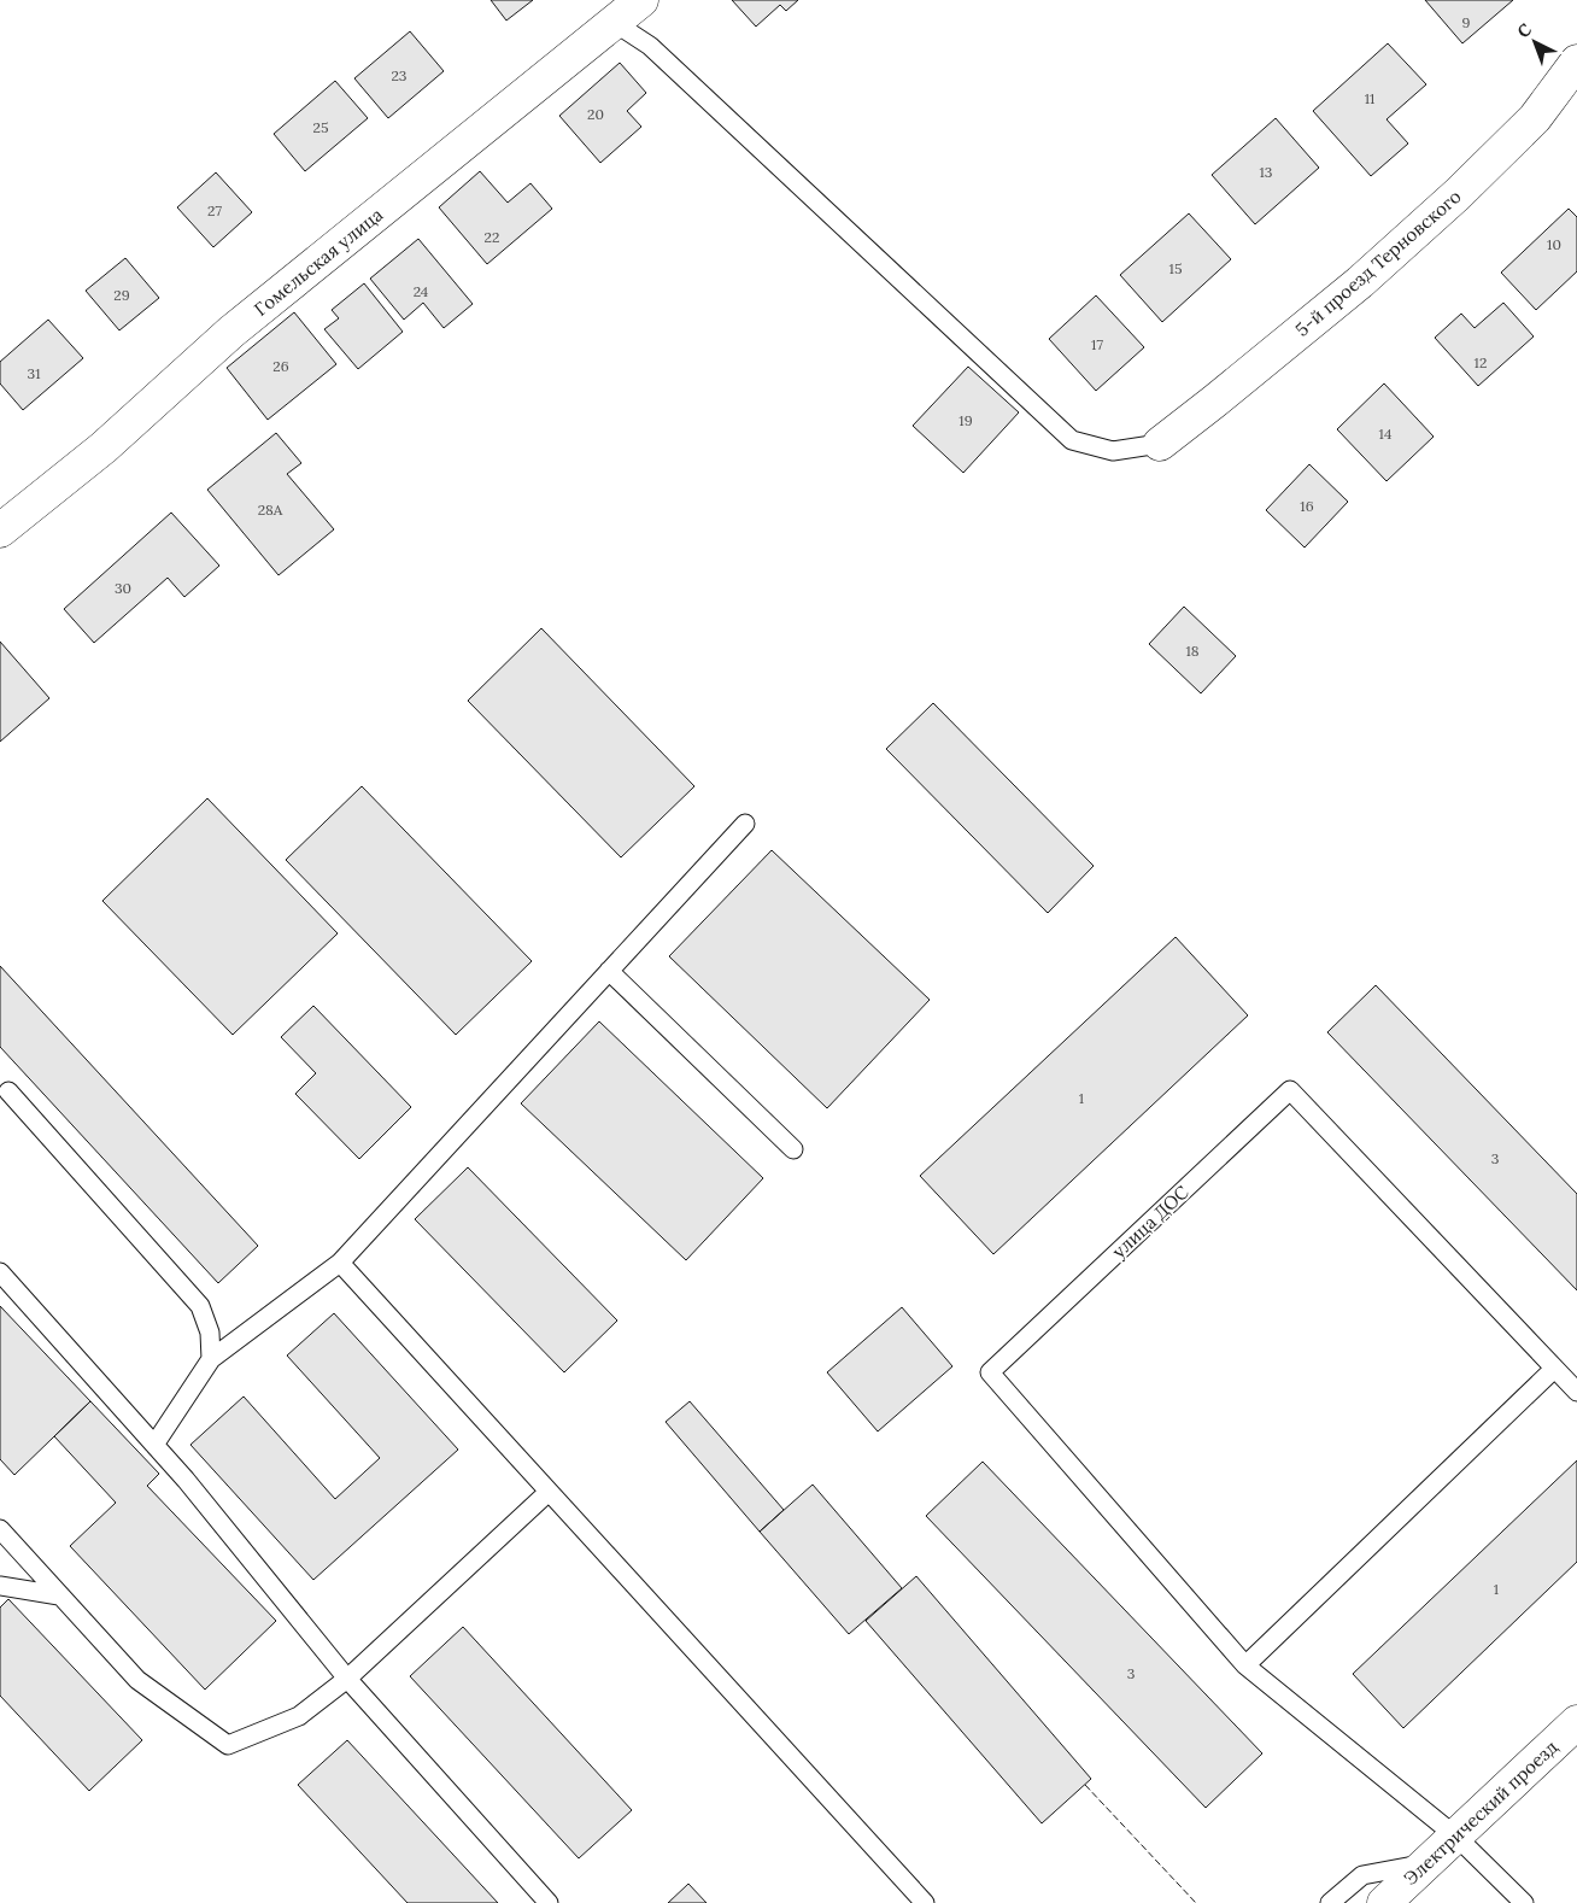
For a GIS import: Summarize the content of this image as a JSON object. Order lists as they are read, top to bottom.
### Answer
{
  "streets": {
    "street": ["Гомельская улица", "5-й проезд Терновского", "Электрический проезд"],
    "lane": ["улица ДОС"]
  },
  "house_numbers": [
    "9",
    "23",
    "11",
    "20",
    "25",
    "13",
    "27",
    "22",
    "10",
    "15",
    "24",
    "29",
    "17",
    "12",
    "26",
    "31",
    "19",
    "14",
    "16",
    "28А",
    "30",
    "18",
    "1",
    "3",
    "1",
    "3"
  ],
  "north": "top left"
}
